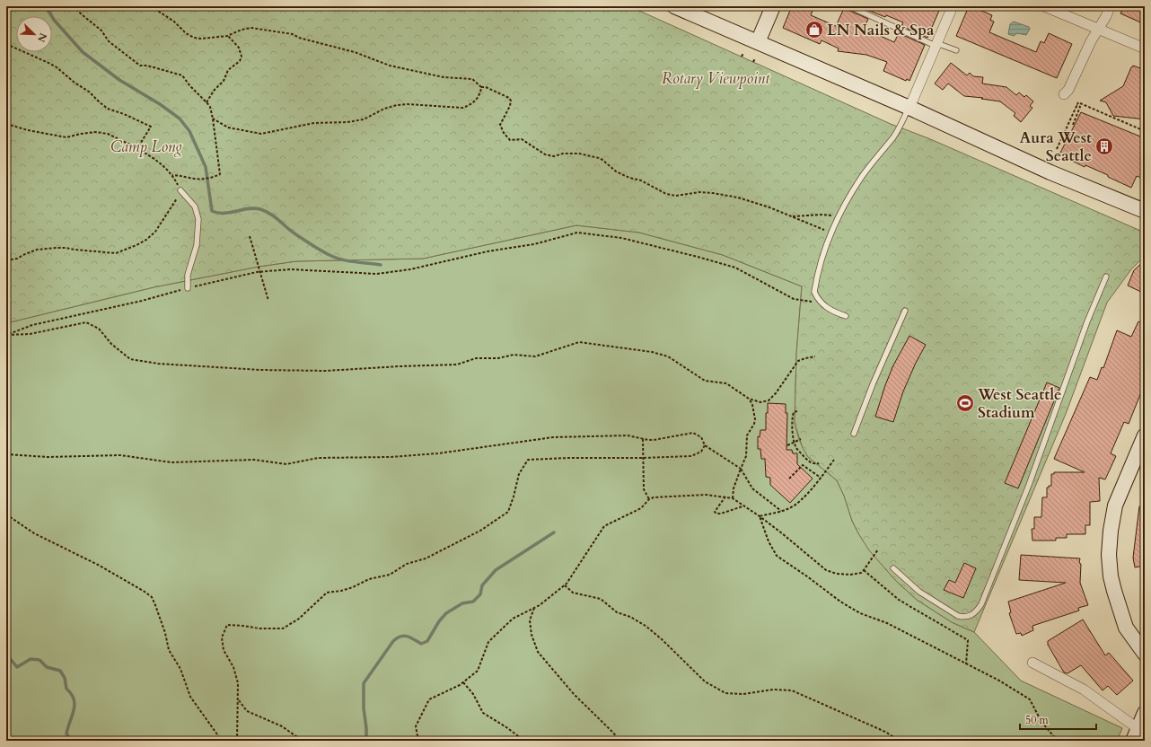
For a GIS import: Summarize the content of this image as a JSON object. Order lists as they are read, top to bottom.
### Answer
{
  "parks": ["Rotary Viewpoint", "Camp Long"],
  "places": {
    "shop": ["LN Nails & Spa"],
    "building": ["Aura West Seattle"],
    "sports": ["West Seattle Stadium"]
  },
  "scale_bar": "50 m",
  "north": "bottom right"
}
